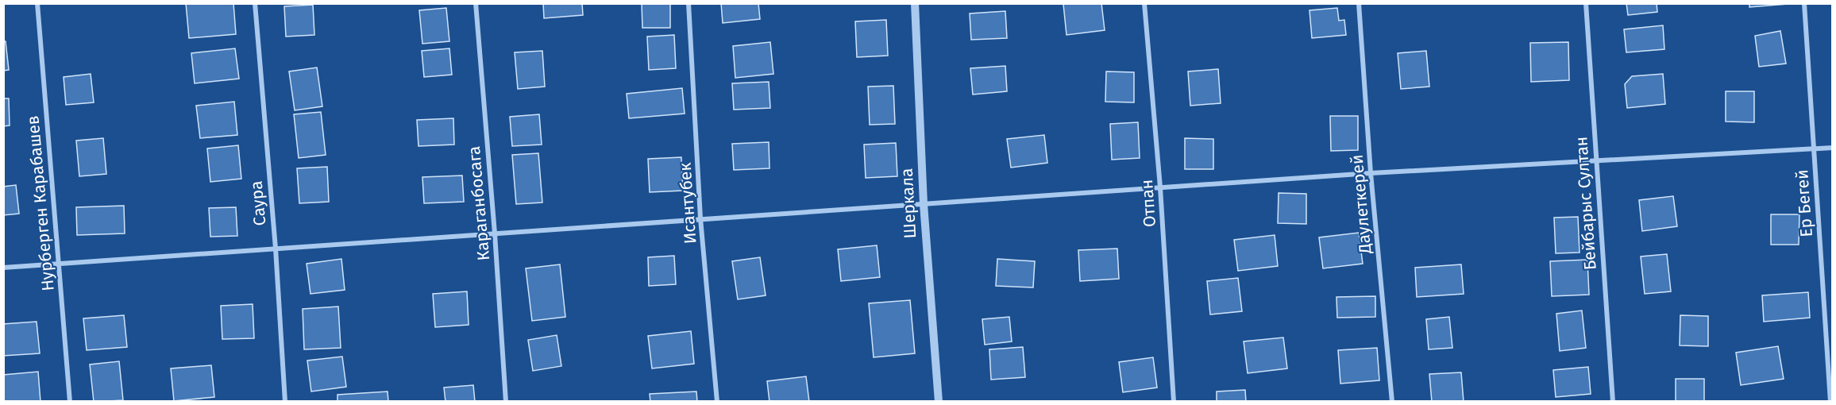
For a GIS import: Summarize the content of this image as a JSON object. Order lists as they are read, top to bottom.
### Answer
{
  "streets": {
    "street": [
      "Нурберген Карабашев",
      "Саура",
      "Караганбосага",
      "Исантубек",
      "Шеркала",
      "Отпан",
      "Бейбарыс Султан",
      "Ер Бегей",
      "Даулеткерей"
    ]
  }
}
